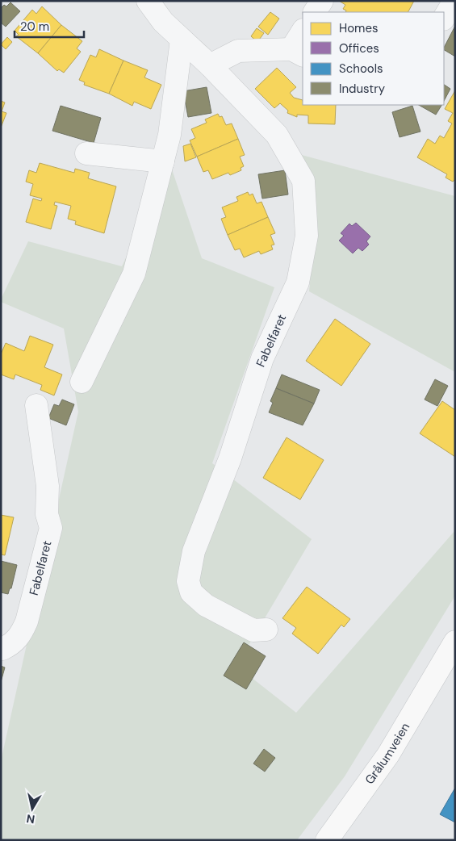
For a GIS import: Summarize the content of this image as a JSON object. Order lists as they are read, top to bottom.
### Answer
{
  "streets": {
    "main road": ["Grålumveien"],
    "street": ["Fabelfaret"]
  },
  "legend": [
    "Homes",
    "Offices",
    "Schools",
    "Industry"
  ],
  "scale_bar": "20 m",
  "north": "bottom"
}
